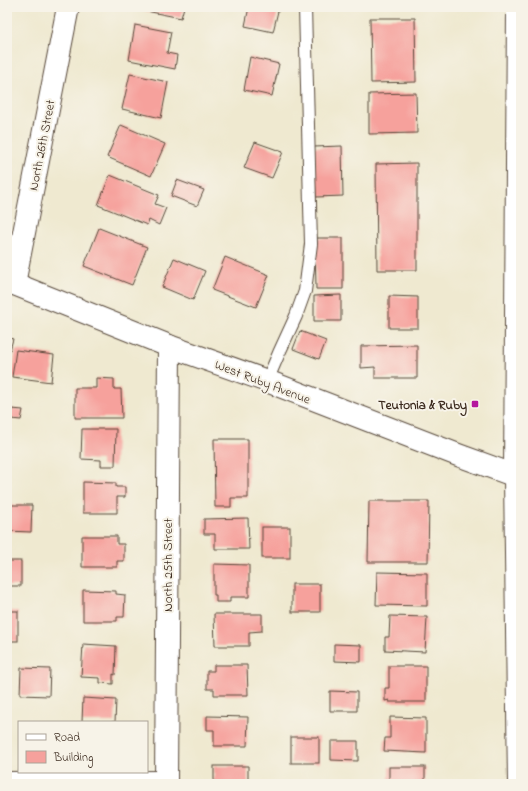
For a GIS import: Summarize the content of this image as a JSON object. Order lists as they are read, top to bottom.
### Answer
{
  "streets": {
    "street": ["North 26th Street", "West Ruby Avenue", "North 25th Street"]
  },
  "crossings": [
    ["North 26th Street", "West Ruby Avenue"],
    ["West Ruby Avenue", "North 25th Street"]
  ],
  "places": {
    "transit": ["Teutonia & Ruby"]
  },
  "legend": ["Road", "Building"]
}
